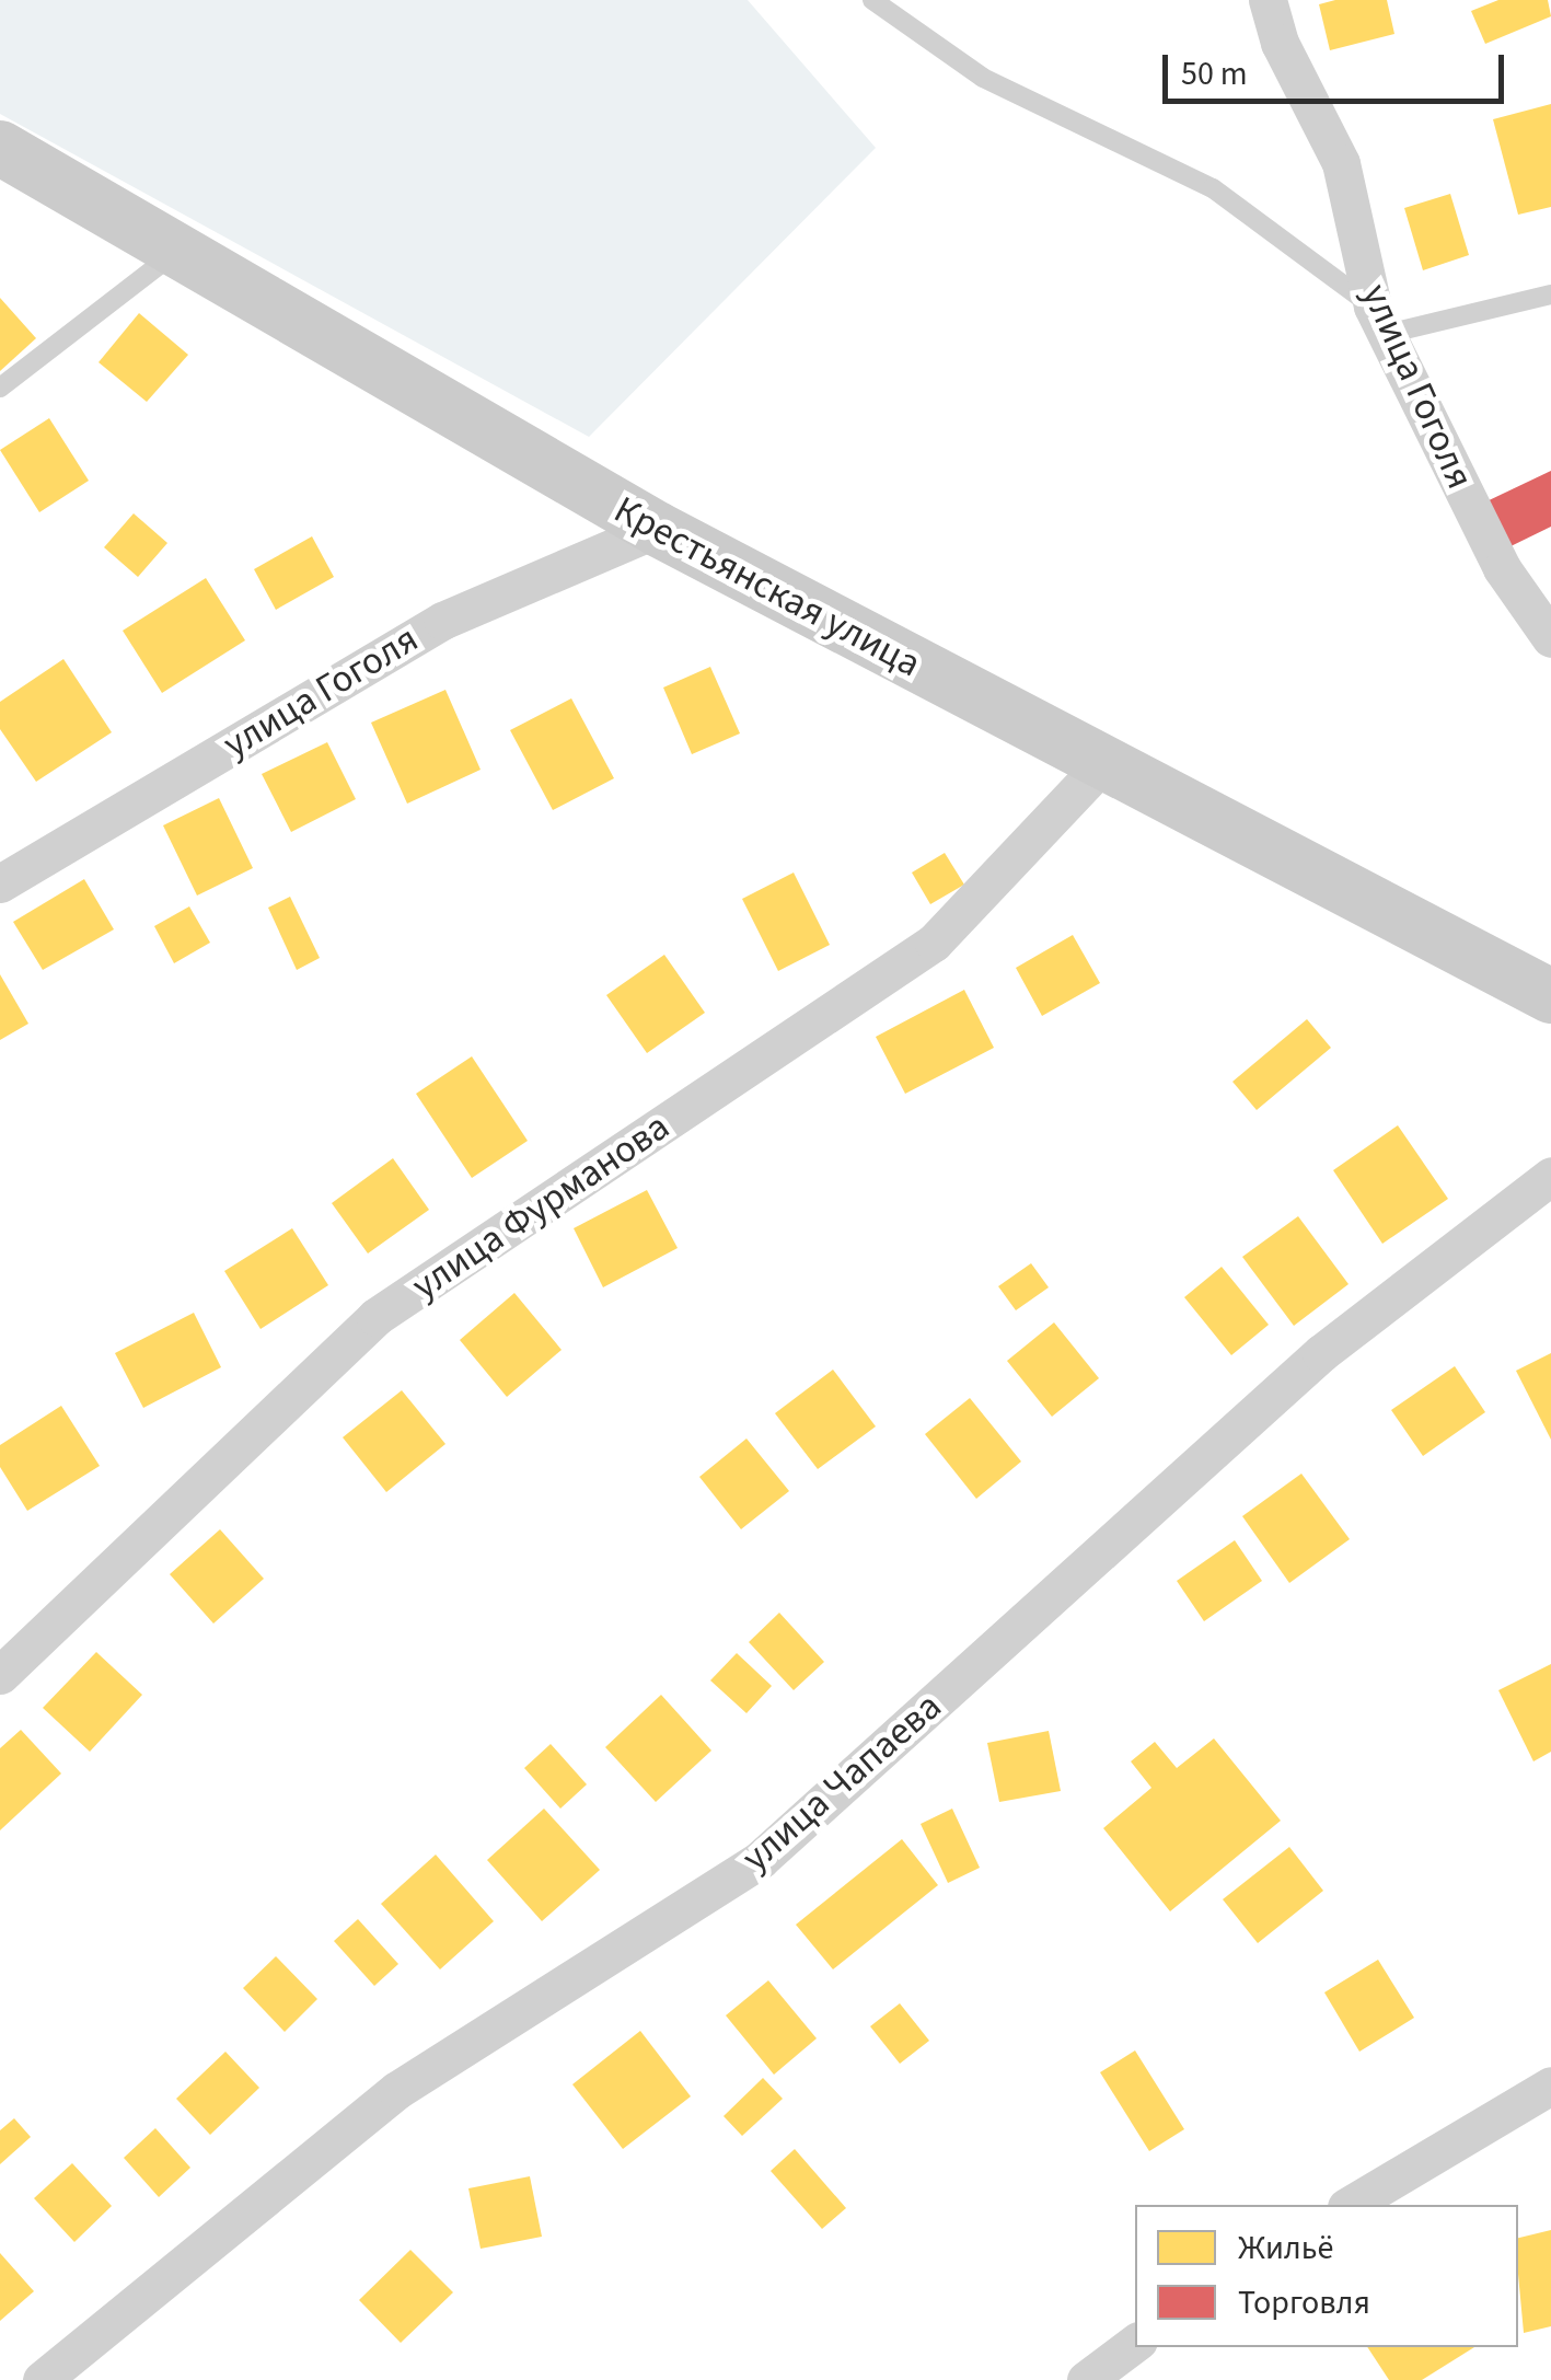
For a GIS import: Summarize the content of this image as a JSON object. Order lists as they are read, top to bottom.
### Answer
{
  "streets": {
    "main road": ["Крестьянская улица"],
    "street": ["улица Гоголя", "улица Фурманова", "улица Чапаева"]
  },
  "crossings": [
    ["улица Гоголя", "Крестьянская улица"],
    ["Крестьянская улица", "улица Фурманова"]
  ],
  "legend": ["Жильё", "Торговля"],
  "scale_bar": "50 m"
}
